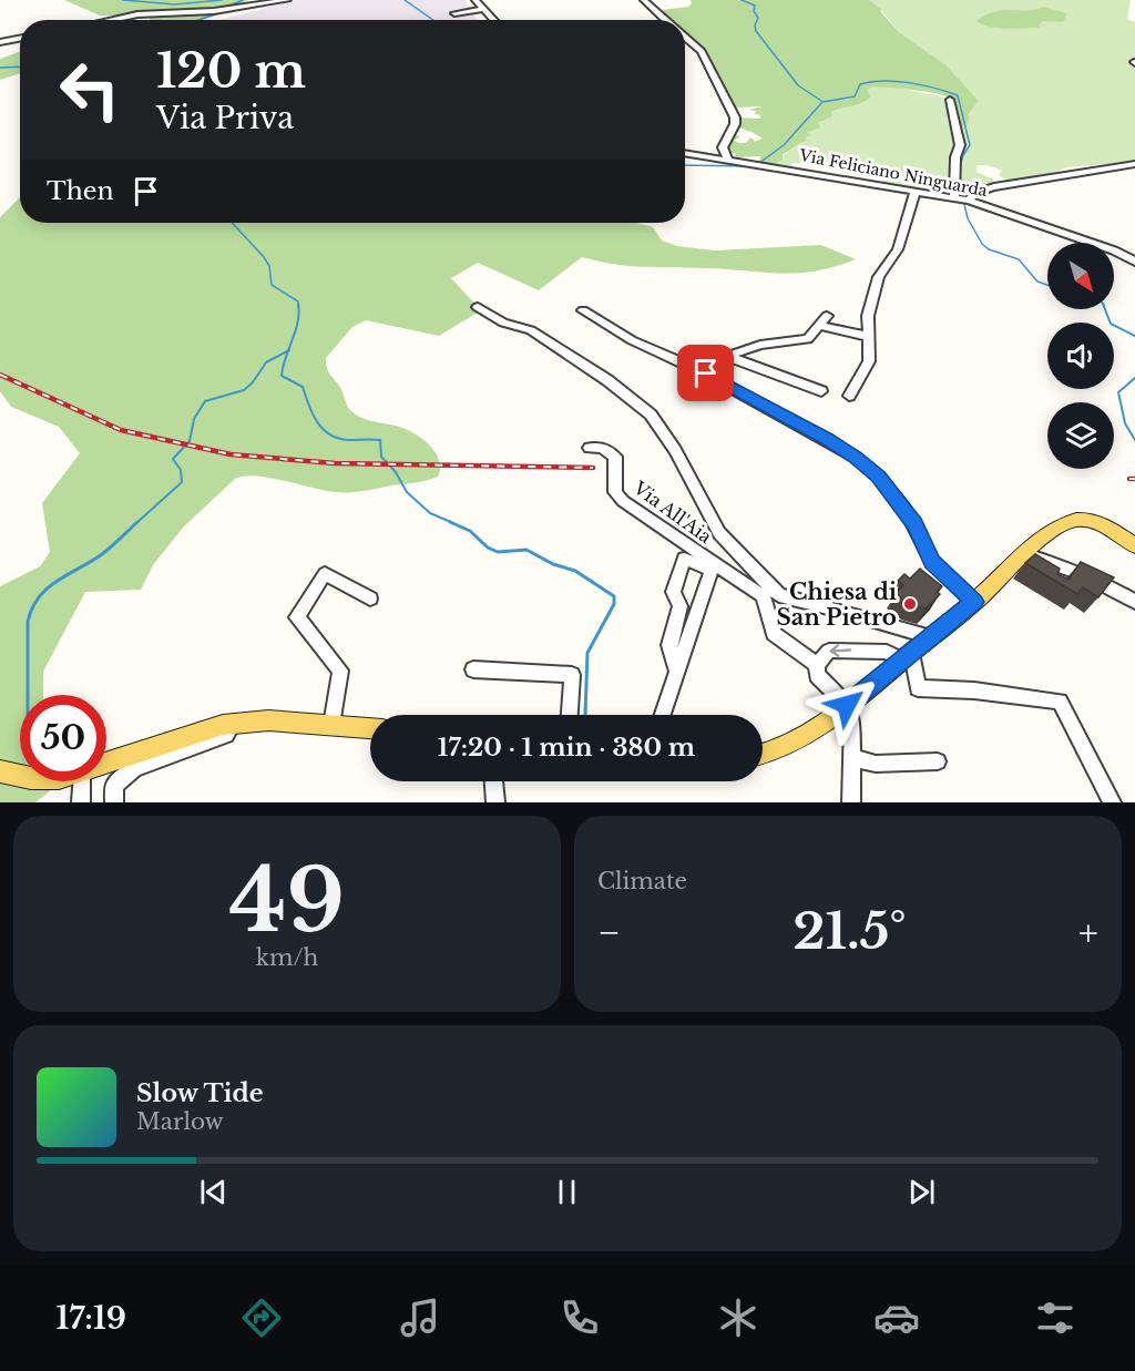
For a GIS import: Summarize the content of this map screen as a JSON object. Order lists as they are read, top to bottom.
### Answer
{
  "streets": {
    "street": ["Via Feliciano Ninguarda", "Via All'Aia"]
  },
  "places": ["Chiesa di San Pietro"],
  "north": "bottom right",
  "page": {
    "turn": ["120 m", "Via Priva"],
    "then": "Then",
    "limit": "50",
    "trip": "17:20 · 1 min · 380 m",
    "tile": [
      ["49", "km/h"],
      "Climate"
    ],
    "heat": ["−", "21.5°", "+"],
    "song": ["Slow Tide", "Marlow"],
    "tabs": "17:19"
  }
}
